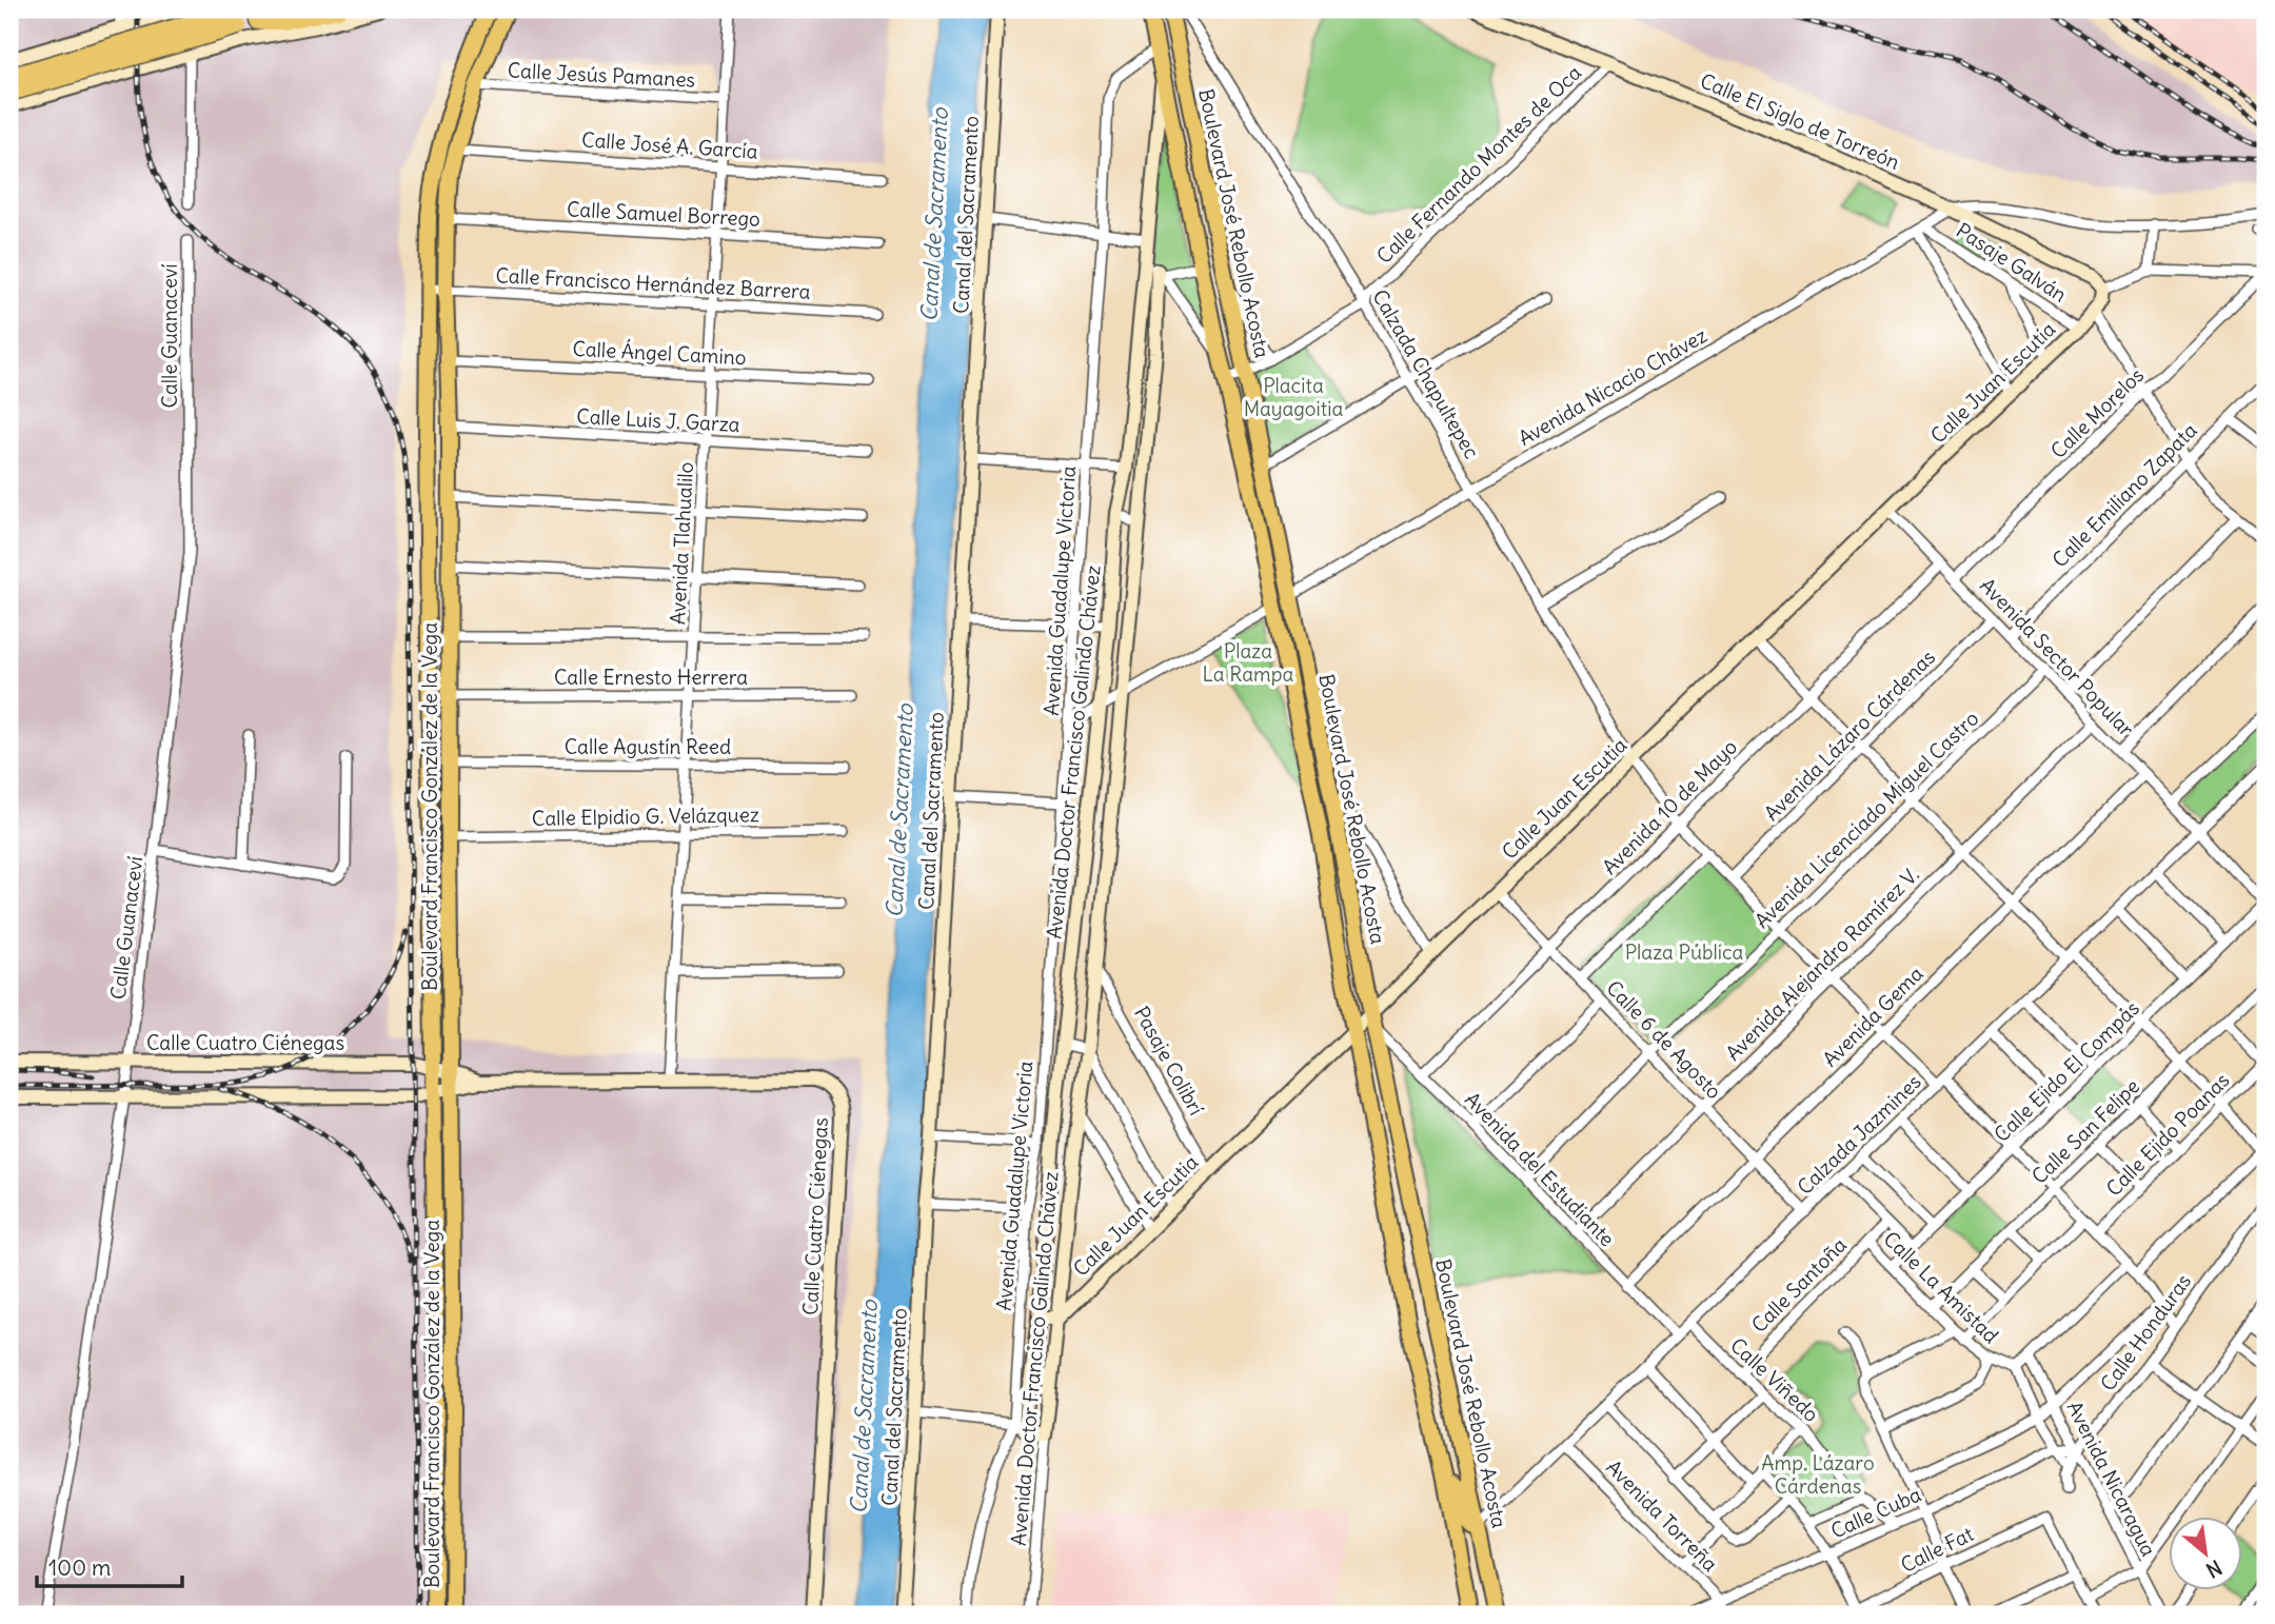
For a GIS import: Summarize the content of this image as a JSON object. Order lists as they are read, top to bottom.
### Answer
{
  "streets": {
    "main road": ["Boulevard José Rebollo Acosta", "Boulevard Francisco González de la Vega"],
    "street": [
      "Calle Jesús Pamanes",
      "Calle El Siglo de Torreón",
      "Calle José A. García",
      "Calle Fernando Montes de Oca",
      "Calle Samuel Borrego",
      "Canal del Sacramento",
      "Pasaje Galván",
      "Calle Francisco Hernández Barrera",
      "Calle Guanaceví",
      "Calle Ángel Camino",
      "Calzada Chapultepec",
      "Calle Juan Escutia",
      "Avenida Nicacio Chávez",
      "Calle Morelos",
      "Calle Luis J. Garza",
      "Calle Emiliano Zapata",
      "Avenida Tlahualilo",
      "Avenida Guadalupe Victoria",
      "Avenida Sector Popular",
      "Calle Ernesto Herrera",
      "Avenida Lázaro Cárdenas",
      "Calle Agustín Reed",
      "Avenida Doctor Francisco Galindo Chávez",
      "Avenida 10 de Mayo",
      "Calle Elpidio G. Velázquez",
      "Avenida Licenciado Miguel Castro",
      "Avenida Alejandro Ramírez V.",
      "Avenida Gema",
      "Calle 6 de Agosto",
      "Calle Cuatro Ciénegas",
      "Pasaje Colibrí",
      "Calle Ejido El Compás",
      "Calle San Felipe",
      "Calzada Jazmines",
      "Calle Ejido Poanas",
      "Avenida del Estudiante",
      "Calle Santoña",
      "Calle La Amistad",
      "Calle Honduras",
      "Calle Viñedo",
      "Avenida Nicaragua",
      "Calle Cuba",
      "Avenida Torreña",
      "Calle Fat"
    ]
  },
  "crossings": [
    ["Calle Jesús Pamanes", "Avenida Tlahualilo"],
    ["Calle Jesús Pamanes", "Boulevard Francisco González de la Vega"],
    ["Calle El Siglo de Torreón", "Calle Fernando Montes de Oca"],
    ["Calle El Siglo de Torreón", "Calle Juan Escutia"],
    ["Calle El Siglo de Torreón", "Avenida Nicacio Chávez"],
    ["Calle José A. García", "Avenida Tlahualilo"],
    ["Calle José A. García", "Boulevard Francisco González de la Vega"],
    ["Calle Fernando Montes de Oca", "Boulevard José Rebollo Acosta"],
    ["Calle Fernando Montes de Oca", "Calzada Chapultepec"],
    ["Calle Samuel Borrego", "Avenida Tlahualilo"],
    ["Calle Samuel Borrego", "Boulevard Francisco González de la Vega"],
    ["Boulevard José Rebollo Acosta", "Calle Juan Escutia"],
    ["Boulevard José Rebollo Acosta", "Avenida Nicacio Chávez"],
    ["Boulevard José Rebollo Acosta", "Avenida Guadalupe Victoria"],
    ["Boulevard José Rebollo Acosta", "Avenida Doctor Francisco Galindo Chávez"],
    ["Boulevard José Rebollo Acosta", "Calzada Jazmines"],
    ["Boulevard José Rebollo Acosta", "Avenida del Estudiante"],
    ["Pasaje Galván", "Calle Juan Escutia"],
    ["Pasaje Galván", "Avenida Nicacio Chávez"],
    ["Calle Francisco Hernández Barrera", "Avenida Tlahualilo"],
    ["Calle Francisco Hernández Barrera", "Boulevard Francisco González de la Vega"],
    ["Calle Guanaceví", "Calle Cuatro Ciénegas"],
    ["Calle Ángel Camino", "Avenida Tlahualilo"],
    ["Calle Ángel Camino", "Boulevard Francisco González de la Vega"],
    ["Calzada Chapultepec", "Calle Juan Escutia"],
    ["Calzada Chapultepec", "Avenida Nicacio Chávez"],
    ["Calzada Chapultepec", "Avenida Lázaro Cárdenas"],
    ["Calzada Chapultepec", "Avenida 10 de Mayo"],
    ["Calzada Chapultepec", "Avenida Licenciado Miguel Castro"],
    ["Calzada Chapultepec", "Avenida Alejandro Ramírez V."],
    ["Calzada Chapultepec", "Avenida Gema"],
    ["Calzada Chapultepec", "Calzada Jazmines"],
    ["Calle Juan Escutia", "Avenida Sector Popular"],
    ["Calle Juan Escutia", "Avenida Doctor Francisco Galindo Chávez"],
    ["Calle Juan Escutia", "Calle 6 de Agosto"],
    ["Calle Juan Escutia", "Pasaje Colibrí"],
    ["Calle Juan Escutia", "Avenida del Estudiante"],
    ["Calle Morelos", "Avenida Sector Popular"],
    ["Calle Luis J. Garza", "Avenida Tlahualilo"],
    ["Calle Luis J. Garza", "Boulevard Francisco González de la Vega"],
    ["Calle Emiliano Zapata", "Avenida Sector Popular"],
    ["Avenida Tlahualilo", "Calle Ernesto Herrera"],
    ["Avenida Tlahualilo", "Calle Agustín Reed"],
    ["Avenida Tlahualilo", "Calle Elpidio G. Velázquez"],
    ["Avenida Tlahualilo", "Calle Cuatro Ciénegas"],
    ["Avenida Guadalupe Victoria", "Avenida Doctor Francisco Galindo Chávez"],
    ["Avenida Sector Popular", "Avenida Lázaro Cárdenas"],
    ["Avenida Sector Popular", "Avenida 10 de Mayo"],
    ["Avenida Sector Popular", "Avenida Licenciado Miguel Castro"],
    ["Avenida Sector Popular", "Avenida Alejandro Ramírez V."],
    ["Avenida Sector Popular", "Avenida Gema"],
    ["Avenida Sector Popular", "Calle Ejido El Compás"],
    ["Avenida Sector Popular", "Calzada Jazmines"],
    ["Calle Ernesto Herrera", "Boulevard Francisco González de la Vega"],
    ["Calle Agustín Reed", "Boulevard Francisco González de la Vega"],
    ["Avenida Doctor Francisco Galindo Chávez", "Pasaje Colibrí"],
    ["Boulevard Francisco González de la Vega", "Calle Elpidio G. Velázquez"],
    ["Boulevard Francisco González de la Vega", "Calle Cuatro Ciénegas"],
    ["Avenida 10 de Mayo", "Calle 6 de Agosto"],
    ["Avenida 10 de Mayo", "Avenida del Estudiante"],
    ["Avenida Licenciado Miguel Castro", "Calle 6 de Agosto"],
    ["Avenida Licenciado Miguel Castro", "Avenida del Estudiante"],
    ["Avenida Alejandro Ramírez V.", "Calle 6 de Agosto"],
    ["Avenida Alejandro Ramírez V.", "Avenida del Estudiante"],
    ["Avenida Gema", "Calle 6 de Agosto"],
    ["Avenida Gema", "Avenida del Estudiante"],
    ["Calle 6 de Agosto", "Calzada Jazmines"],
    ["Calle Ejido El Compás", "Calle La Amistad"],
    ["Calle San Felipe", "Calle La Amistad"],
    ["Calzada Jazmines", "Avenida del Estudiante"],
    ["Calzada Jazmines", "Calle Viñedo"],
    ["Calzada Jazmines", "Avenida Torreña"],
    ["Calle Santoña", "Calle La Amistad"],
    ["Calle Santoña", "Calle Viñedo"],
    ["Calle Honduras", "Avenida Nicaragua"],
    ["Calle Viñedo", "Calle Cuba"],
    ["Calle Cuba", "Avenida Torreña"]
  ],
  "water": ["Canal de Sacramento"],
  "parks": [
    "Placita Mayagoitia",
    "Plaza La Rampa",
    "Plaza Pública",
    "Amp. Lázaro Cárdenas"
  ],
  "scale_bar": "100 m",
  "north": "bottom right"
}
